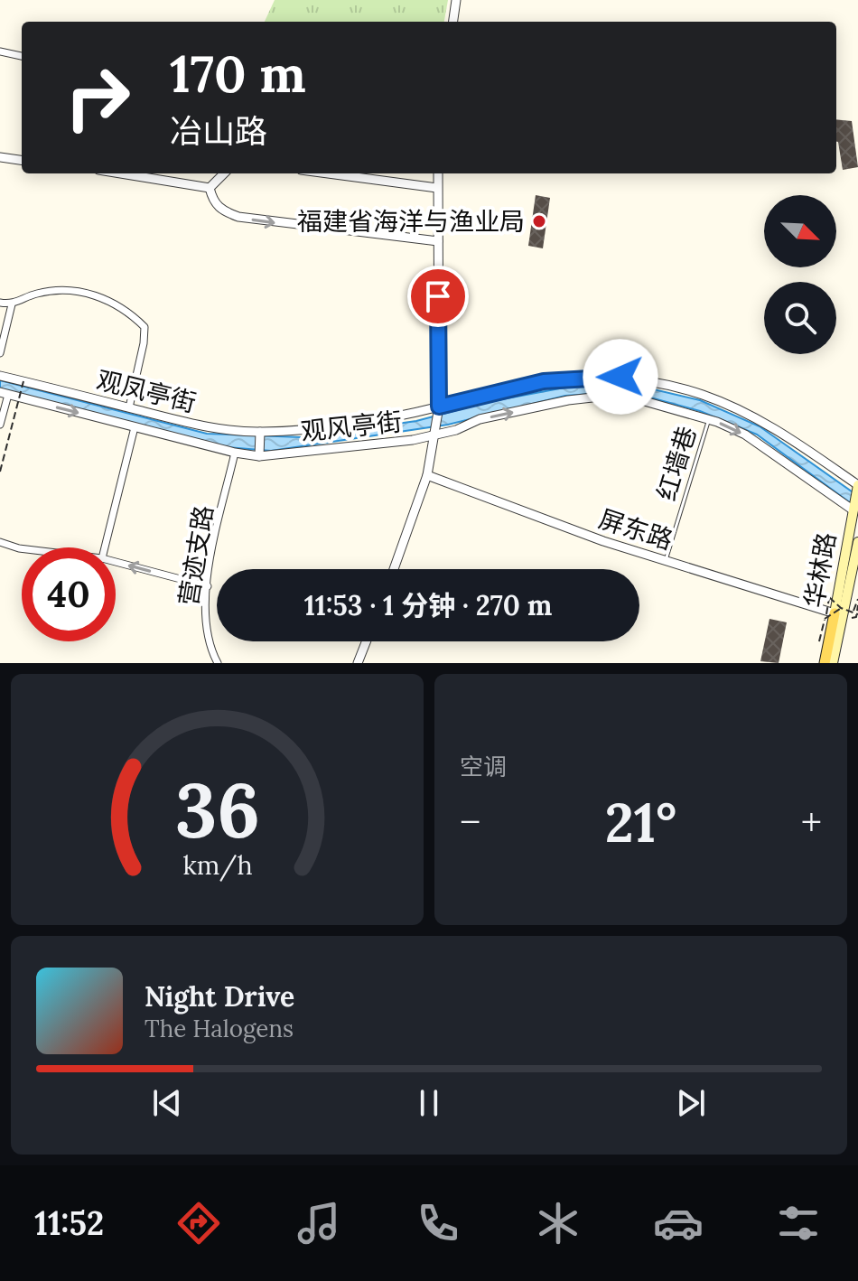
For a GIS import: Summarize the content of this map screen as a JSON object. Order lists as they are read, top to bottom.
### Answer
{
  "streets": {
    "main road": ["华林路"],
    "street": [
      "观凤亭街",
      "观风亭街",
      "屏东路",
      "营迹支路"
    ],
    "lane": ["红墙巷"]
  },
  "crossings": [
    ["观风亭街", "红墙巷"],
    ["观风亭街", "营迹支路"],
    ["观风亭街", "华林路"],
    ["红墙巷", "屏东路"],
    ["屏东路", "华林路"]
  ],
  "places": ["福建省海洋与渔业局"],
  "north": "bottom right",
  "page": {
    "turn": ["170 m", "冶山路"],
    "limit": "40",
    "trip": "11:53 · 1 分钟 · 270 m",
    "tile": "空调",
    "heat": ["−", "21°", "+"],
    "song": ["Night Drive", "The Halogens"],
    "tabs": "11:52",
    "gauge": ["36", "km/h"]
  }
}
